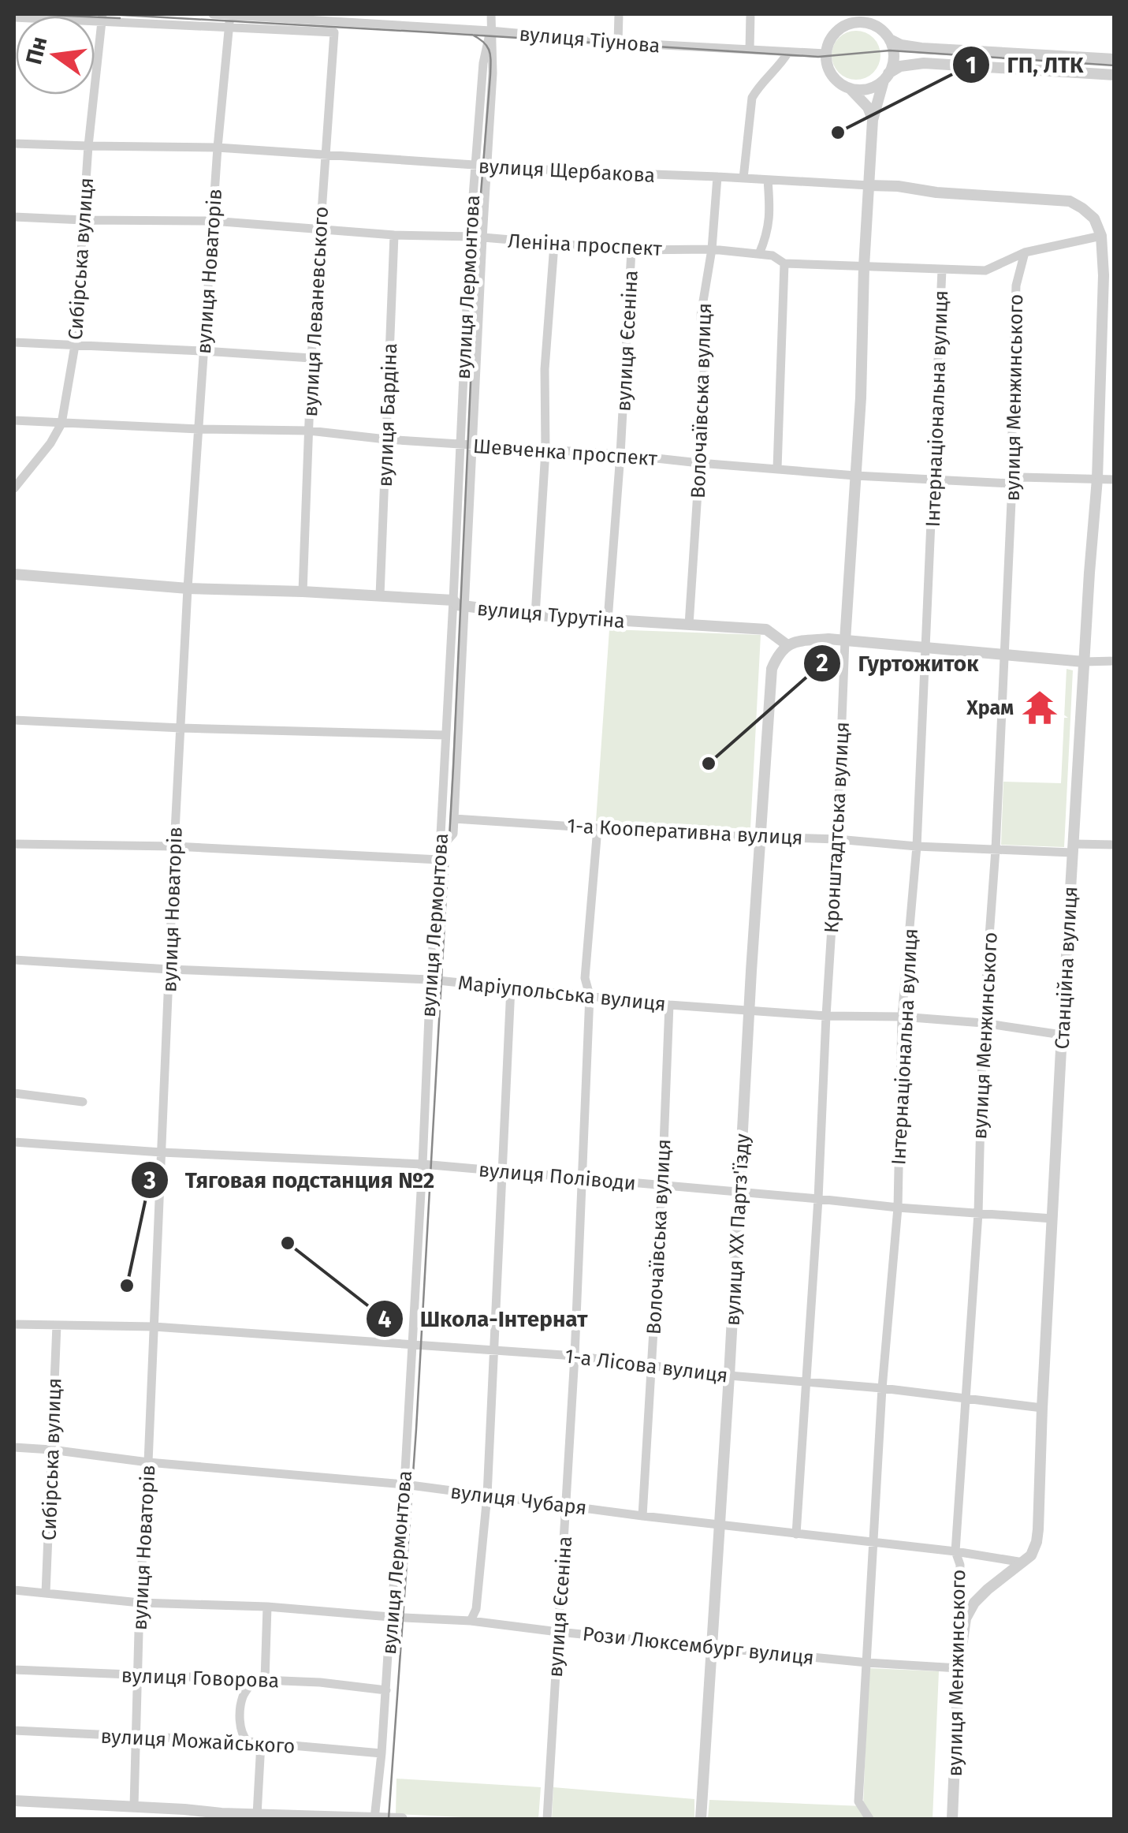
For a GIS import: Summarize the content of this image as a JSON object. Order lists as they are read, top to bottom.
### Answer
{
  "streets": {
    "street": [
      "вулиця Тіунова",
      "вулиця Щербакова",
      "Леніна проспект",
      "Сибірська вулиця",
      "вулиця Новаторів",
      "вулиця Лермонтова",
      "вулиця Леваневського",
      "вулиця Єсеніна",
      "вулиця Менжинського",
      "Волочаївська вулиця",
      "Інтернаціональна вулиця",
      "вулиця Бардіна",
      "Шевченка проспект",
      "вулиця Турутіна",
      "Кронштадтська вулиця",
      "1-а Кооперативна вулиця",
      "Станційна вулиця",
      "Маріупольська вулиця",
      "вулиця Поліводи",
      "вулиця XX Партз'їзду",
      "1-а Лісова вулиця",
      "вулиця Чубаря",
      "Рози Люксембург вулиця",
      "вулиця Говорова",
      "вулиця Можайського"
    ]
  },
  "crossings": [
    ["вулиця Тіунова", "вулиця Новаторів"],
    ["вулиця Тіунова", "вулиця Лермонтова"],
    ["вулиця Тіунова", "Кронштадтська вулиця"],
    ["вулиця Щербакова", "Леніна проспект"],
    ["вулиця Щербакова", "Сибірська вулиця"],
    ["вулиця Щербакова", "вулиця Новаторів"],
    ["вулиця Щербакова", "вулиця Лермонтова"],
    ["вулиця Щербакова", "вулиця Леваневського"],
    ["вулиця Щербакова", "Волочаївська вулиця"],
    ["вулиця Щербакова", "Кронштадтська вулиця"],
    ["вулиця Щербакова", "Станційна вулиця"],
    ["Леніна проспект", "Сибірська вулиця"],
    ["Леніна проспект", "вулиця Новаторів"],
    ["Леніна проспект", "вулиця Лермонтова"],
    ["Леніна проспект", "вулиця Леваневського"],
    ["Леніна проспект", "вулиця Єсеніна"],
    ["Леніна проспект", "вулиця Менжинського"],
    ["Леніна проспект", "Волочаївська вулиця"],
    ["Леніна проспект", "Інтернаціональна вулиця"],
    ["Леніна проспект", "вулиця Бардіна"],
    ["Леніна проспект", "Кронштадтська вулиця"],
    ["Леніна проспект", "Станційна вулиця"],
    ["Сибірська вулиця", "Шевченка проспект"],
    ["Сибірська вулиця", "1-а Лісова вулиця"],
    ["Сибірська вулиця", "вулиця Чубаря"],
    ["Сибірська вулиця", "Рози Люксембург вулиця"],
    ["вулиця Новаторів", "вулиця Леваневського"],
    ["вулиця Новаторів", "Шевченка проспект"],
    ["вулиця Новаторів", "вулиця Турутіна"],
    ["вулиця Новаторів", "Маріупольська вулиця"],
    ["вулиця Новаторів", "вулиця Поліводи"],
    ["вулиця Новаторів", "1-а Лісова вулиця"],
    ["вулиця Новаторів", "вулиця Чубаря"],
    ["вулиця Новаторів", "Рози Люксембург вулиця"],
    ["вулиця Новаторів", "вулиця Говорова"],
    ["вулиця Новаторів", "вулиця Можайського"],
    ["вулиця Лермонтова", "Шевченка проспект"],
    ["вулиця Лермонтова", "вулиця Турутіна"],
    ["вулиця Лермонтова", "1-а Кооперативна вулиця"],
    ["вулиця Лермонтова", "Маріупольська вулиця"],
    ["вулиця Лермонтова", "вулиця Поліводи"],
    ["вулиця Лермонтова", "1-а Лісова вулиця"],
    ["вулиця Лермонтова", "вулиця Чубаря"],
    ["вулиця Лермонтова", "Рози Люксембург вулиця"],
    ["вулиця Лермонтова", "вулиця Говорова"],
    ["вулиця Лермонтова", "вулиця Можайського"],
    ["вулиця Леваневського", "Шевченка проспект"],
    ["вулиця Леваневського", "вулиця Турутіна"],
    ["вулиця Єсеніна", "Шевченка проспект"],
    ["вулиця Єсеніна", "вулиця Турутіна"],
    ["вулиця Єсеніна", "1-а Кооперативна вулиця"],
    ["вулиця Єсеніна", "Маріупольська вулиця"],
    ["вулиця Єсеніна", "вулиця Поліводи"],
    ["вулиця Єсеніна", "1-а Лісова вулиця"],
    ["вулиця Єсеніна", "вулиця Чубаря"],
    ["вулиця Єсеніна", "Рози Люксембург вулиця"],
    ["вулиця Менжинського", "Шевченка проспект"],
    ["вулиця Менжинського", "1-а Кооперативна вулиця"],
    ["вулиця Менжинського", "Маріупольська вулиця"],
    ["вулиця Менжинського", "вулиця Поліводи"],
    ["вулиця Менжинського", "1-а Лісова вулиця"],
    ["вулиця Менжинського", "вулиця Чубаря"],
    ["вулиця Менжинського", "Рози Люксембург вулиця"],
    ["Волочаївська вулиця", "Шевченка проспект"],
    ["Волочаївська вулиця", "вулиця Турутіна"],
    ["Волочаївська вулиця", "Маріупольська вулиця"],
    ["Волочаївська вулиця", "вулиця Поліводи"],
    ["Волочаївська вулиця", "1-а Лісова вулиця"],
    ["Волочаївська вулиця", "вулиця Чубаря"],
    ["Інтернаціональна вулиця", "Шевченка проспект"],
    ["Інтернаціональна вулиця", "1-а Кооперативна вулиця"],
    ["Інтернаціональна вулиця", "Маріупольська вулиця"],
    ["Інтернаціональна вулиця", "вулиця Поліводи"],
    ["Інтернаціональна вулиця", "1-а Лісова вулиця"],
    ["Інтернаціональна вулиця", "вулиця Чубаря"],
    ["Інтернаціональна вулиця", "Рози Люксембург вулиця"],
    ["вулиця Бардіна", "Шевченка проспект"],
    ["вулиця Бардіна", "вулиця Турутіна"],
    ["Шевченка проспект", "Кронштадтська вулиця"],
    ["Шевченка проспект", "Станційна вулиця"],
    ["вулиця Турутіна", "вулиця XX Партз'їзду"],
    ["Кронштадтська вулиця", "1-а Кооперативна вулиця"],
    ["Кронштадтська вулиця", "Маріупольська вулиця"],
    ["Кронштадтська вулиця", "вулиця Поліводи"],
    ["Кронштадтська вулиця", "1-а Лісова вулиця"],
    ["Кронштадтська вулиця", "вулиця Чубаря"],
    ["1-а Кооперативна вулиця", "Станційна вулиця"],
    ["1-а Кооперативна вулиця", "вулиця XX Партз'їзду"],
    ["Станційна вулиця", "Маріупольська вулиця"],
    ["Станційна вулиця", "вулиця Поліводи"],
    ["Станційна вулиця", "1-а Лісова вулиця"],
    ["Станційна вулиця", "вулиця Чубаря"],
    ["Маріупольська вулиця", "вулиця XX Партз'їзду"],
    ["вулиця Поліводи", "вулиця XX Партз'їзду"],
    ["вулиця XX Партз'їзду", "1-а Лісова вулиця"],
    ["вулиця XX Партз'їзду", "вулиця Чубаря"],
    ["вулиця XX Партз'їзду", "Рози Люксембург вулиця"]
  ],
  "places": {
    "other": [
      "ГП, ЛТК",
      "Гуртожиток",
      "Школа-Інтернат",
      "Тяговая подстанция №2"
    ],
    "temple": ["Храм"]
  },
  "north": "left"
}
